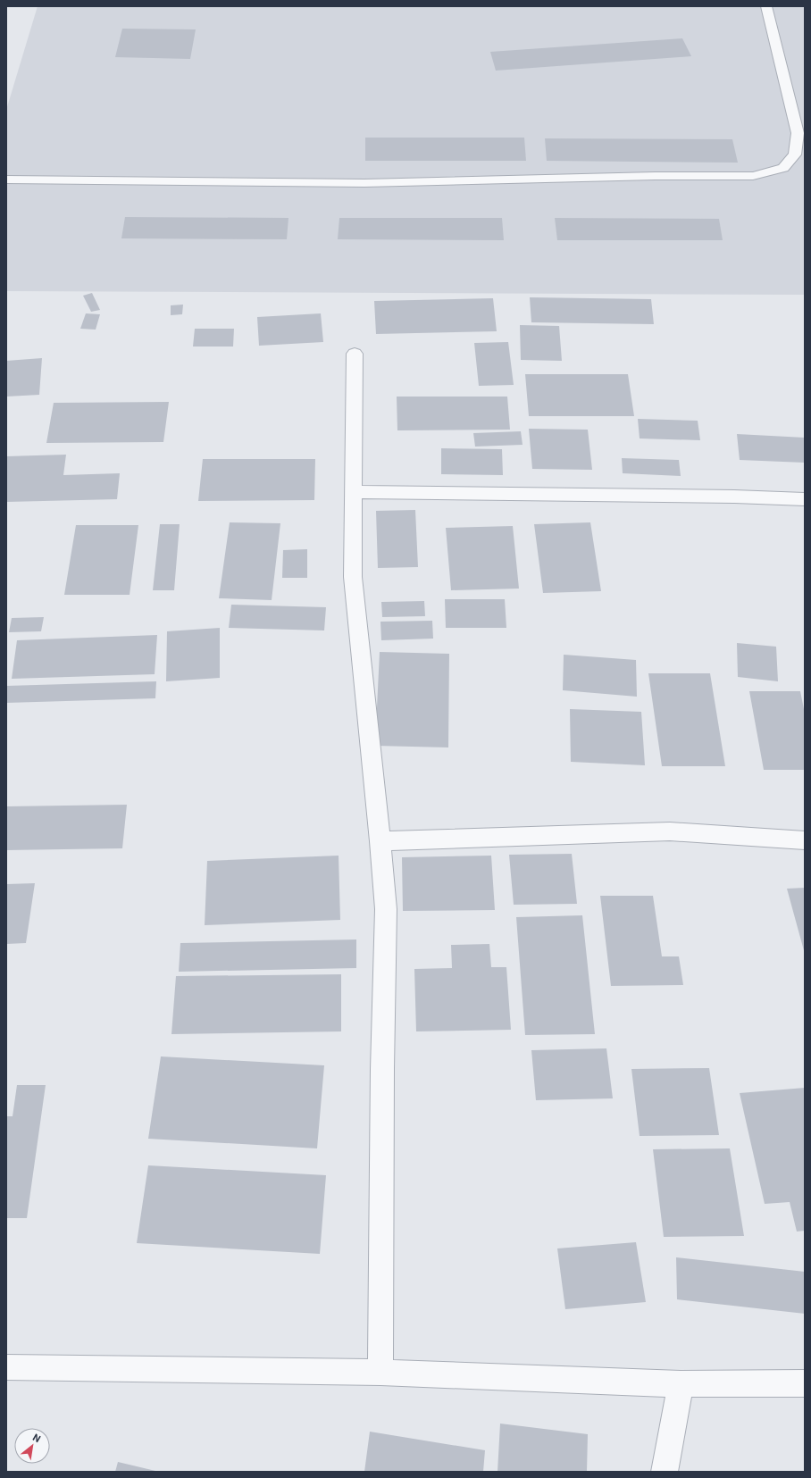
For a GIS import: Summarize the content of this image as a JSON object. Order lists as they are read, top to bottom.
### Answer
{
  "north": "top right"
}
